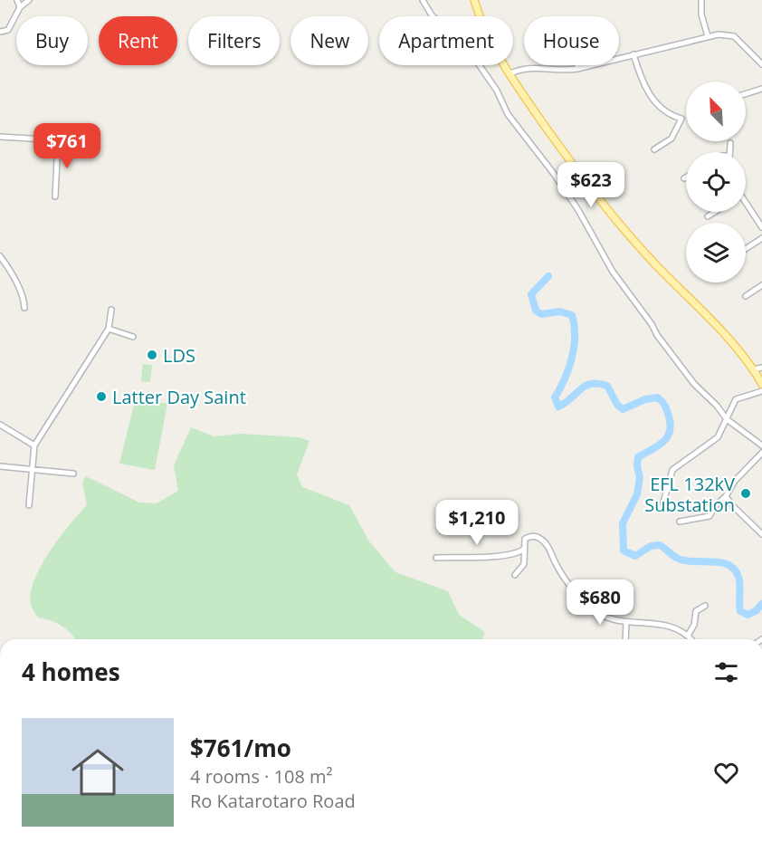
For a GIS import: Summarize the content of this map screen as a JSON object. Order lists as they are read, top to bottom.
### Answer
{
  "places": ["LDS", "Latter Day Saint", "EFL 132kV Substation"],
  "north": "top left",
  "page": {
    "chip": [
      "Buy",
      "Rent",
      "Filters",
      "New",
      "Apartment",
      "House"
    ],
    "price": [
      "$761",
      "$623",
      "$1,210",
      "$680"
    ],
    "heading": "4 homes",
    "list": [
      {
        "name": "$761/mo",
        "note": "4 rooms · 108 m² · Ro Katarotaro Road"
      }
    ]
  }
}
